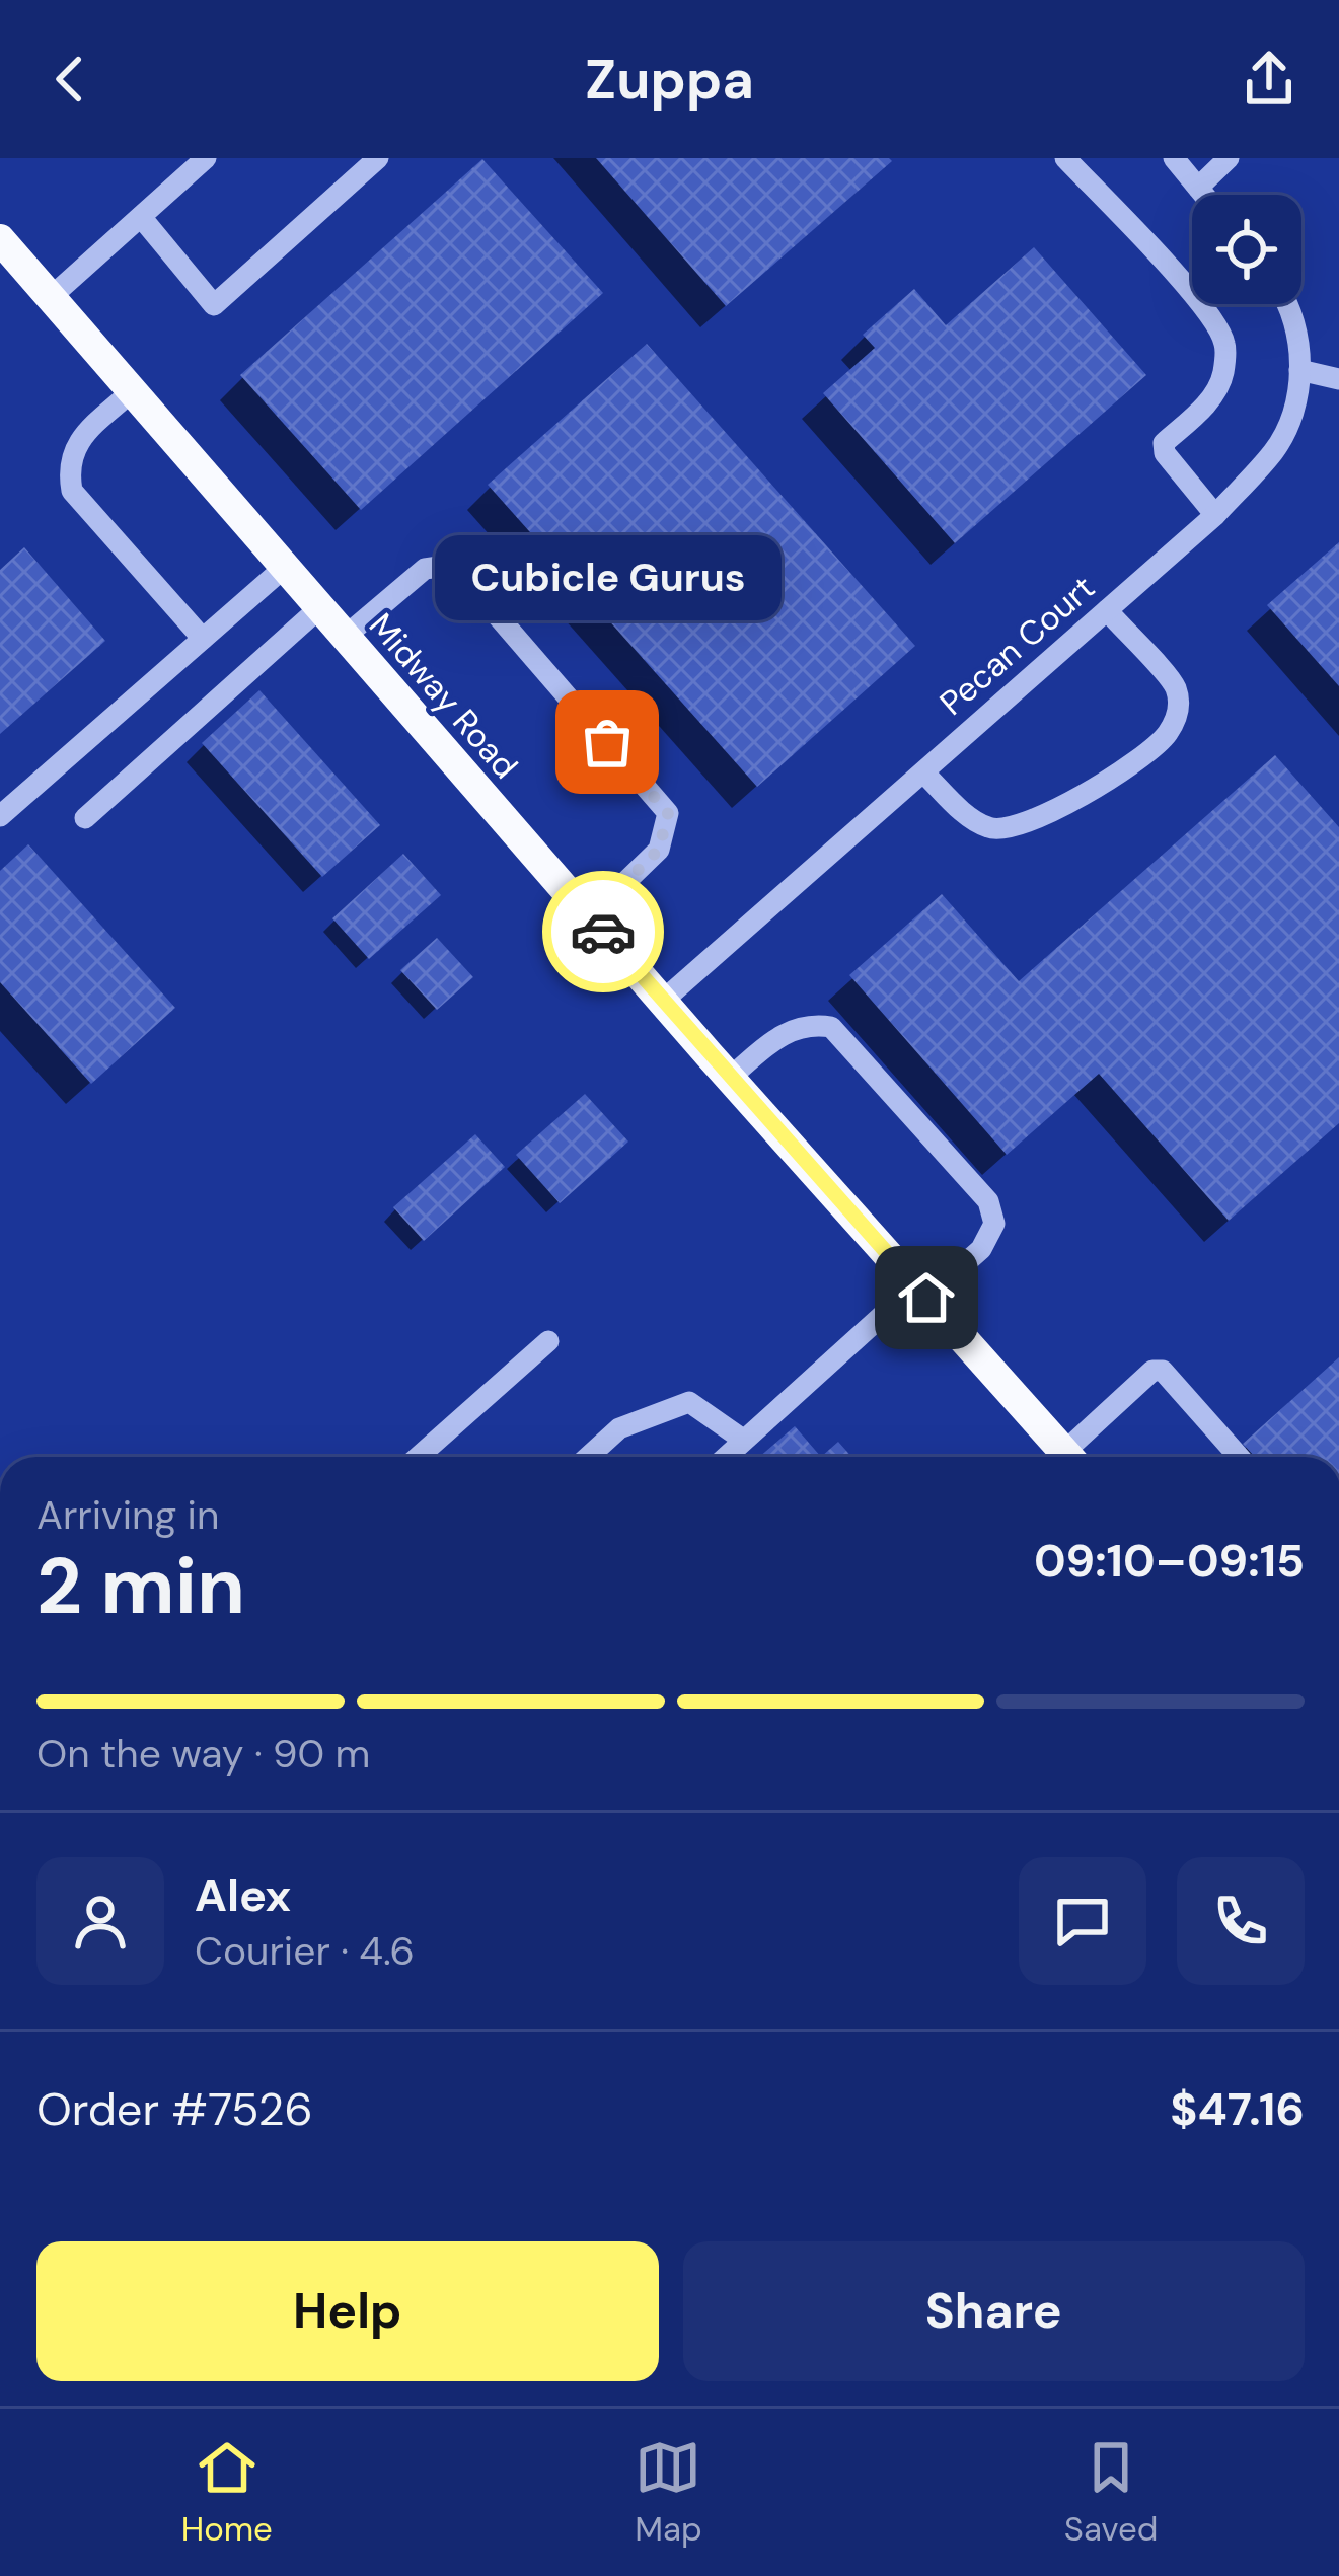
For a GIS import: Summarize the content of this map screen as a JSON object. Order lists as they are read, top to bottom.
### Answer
{
  "streets": {
    "main road": ["Midway Road"],
    "street": ["Pecan Court"]
  },
  "crossings": [
    ["Pecan Court", "Midway Road"]
  ],
  "places": ["Cubicle Gurus"],
  "page": {
    "header": "Zuppa",
    "bubble": "Cubicle Gurus",
    "heading": ["2 min", "Arriving in", "09:10–09:15"],
    "panel": [
      "Alex",
      "Courier · 4.6",
      "Order #7526",
      "$47.16"
    ],
    "bar": "On the way · 90 m",
    "buttons": ["Help", "Share"],
    "tabs": ["Home", "Map", "Saved"]
  }
}
